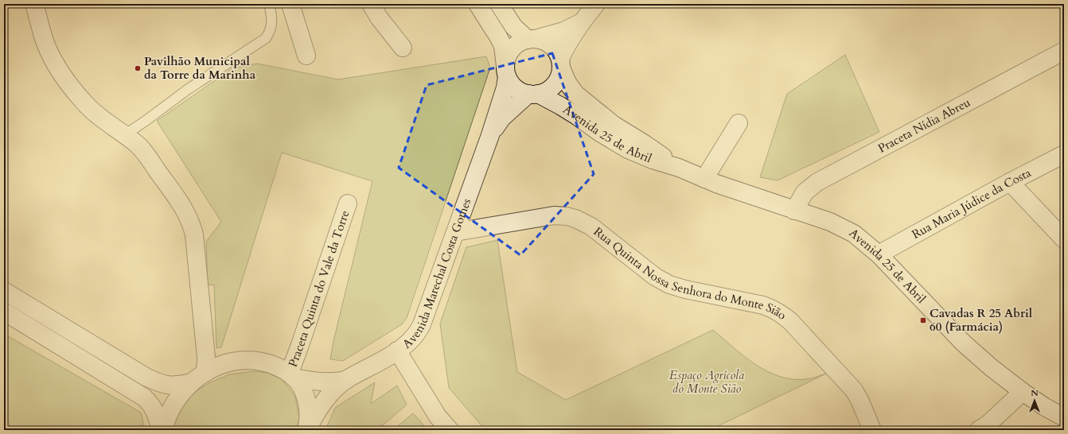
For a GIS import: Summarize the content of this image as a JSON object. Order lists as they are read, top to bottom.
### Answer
{
  "streets": {
    "street": [
      "Praceta Nídia Abreu",
      "Avenida 25 de Abril",
      "Rua Maria Júdice da Costa",
      "Avenida Marechal Costa Gomes",
      "Rua Quinta Nossa Senhora do Monte Sião",
      "Praceta Quinta do Vale da Torre"
    ]
  },
  "crossings": [
    ["Praceta Nídia Abreu", "Avenida 25 de Abril"],
    ["Avenida 25 de Abril", "Rua Maria Júdice da Costa"],
    ["Avenida 25 de Abril", "Avenida Marechal Costa Gomes"],
    ["Avenida Marechal Costa Gomes", "Rua Quinta Nossa Senhora do Monte Sião"],
    ["Avenida Marechal Costa Gomes", "Praceta Quinta do Vale da Torre"]
  ],
  "parks": ["Espaço Agrícola do Monte Sião"],
  "places": {
    "other": ["Pavilhão Municipal da Torre da Marinha"],
    "transit": ["Cavadas R 25 Abril 60 (Farmácia)"]
  },
  "north": "top"
}
